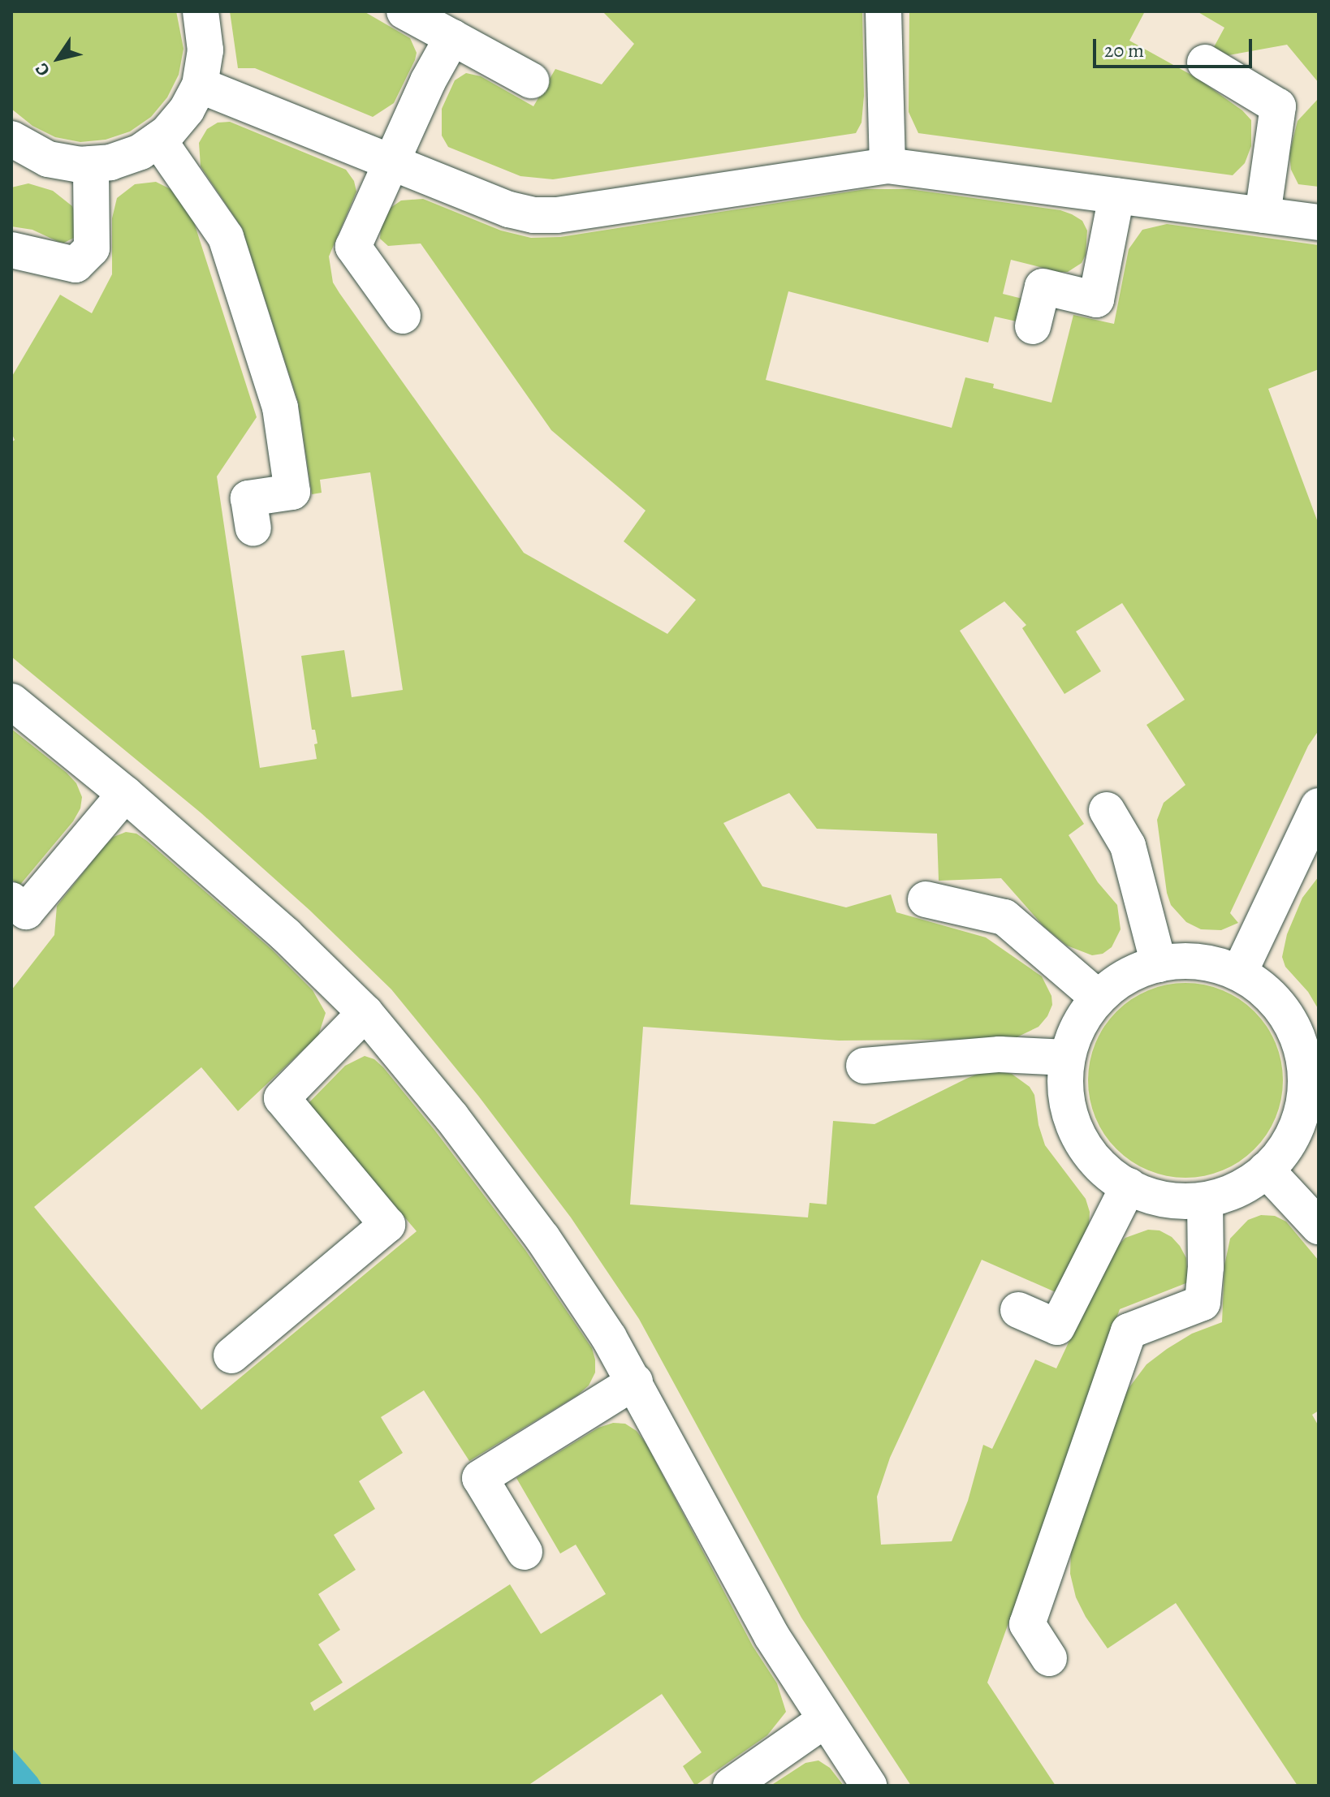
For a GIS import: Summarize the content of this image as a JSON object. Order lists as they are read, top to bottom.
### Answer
{
  "scale_bar": "20 m",
  "north": "bottom left"
}
